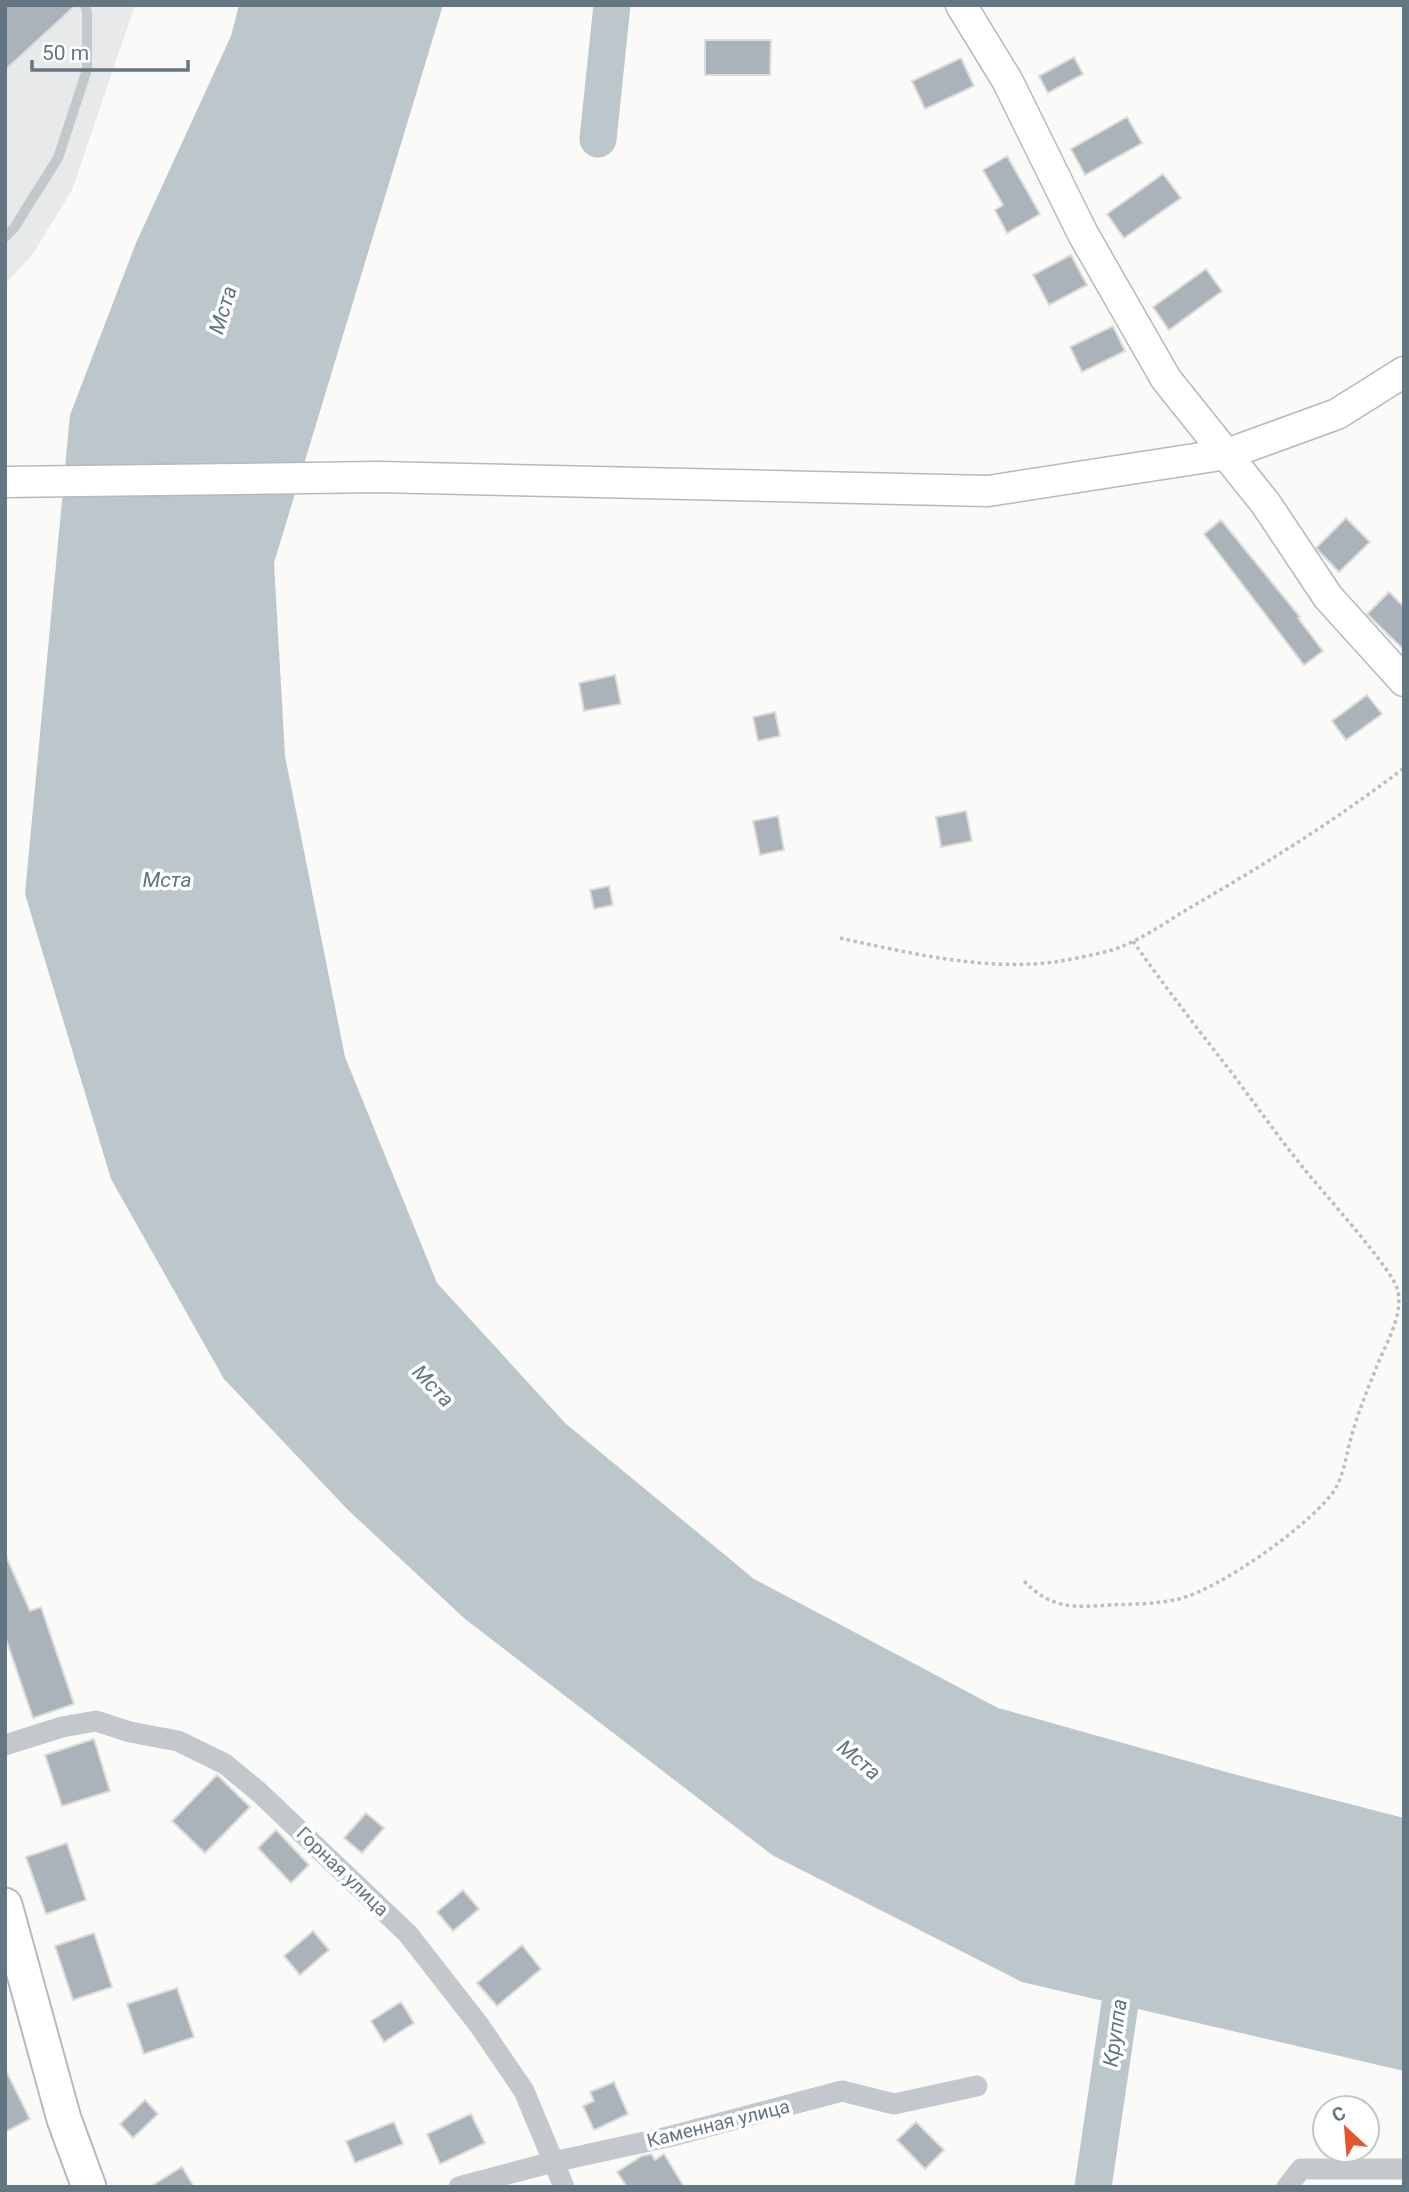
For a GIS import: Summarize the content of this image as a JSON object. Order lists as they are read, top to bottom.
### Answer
{
  "streets": {
    "street": ["Горная улица", "Каменная улица"]
  },
  "crossings": [
    ["Горная улица", "Каменная улица"]
  ],
  "water": ["Мста", "Круппа"],
  "scale_bar": "50 m",
  "north": "top left"
}
